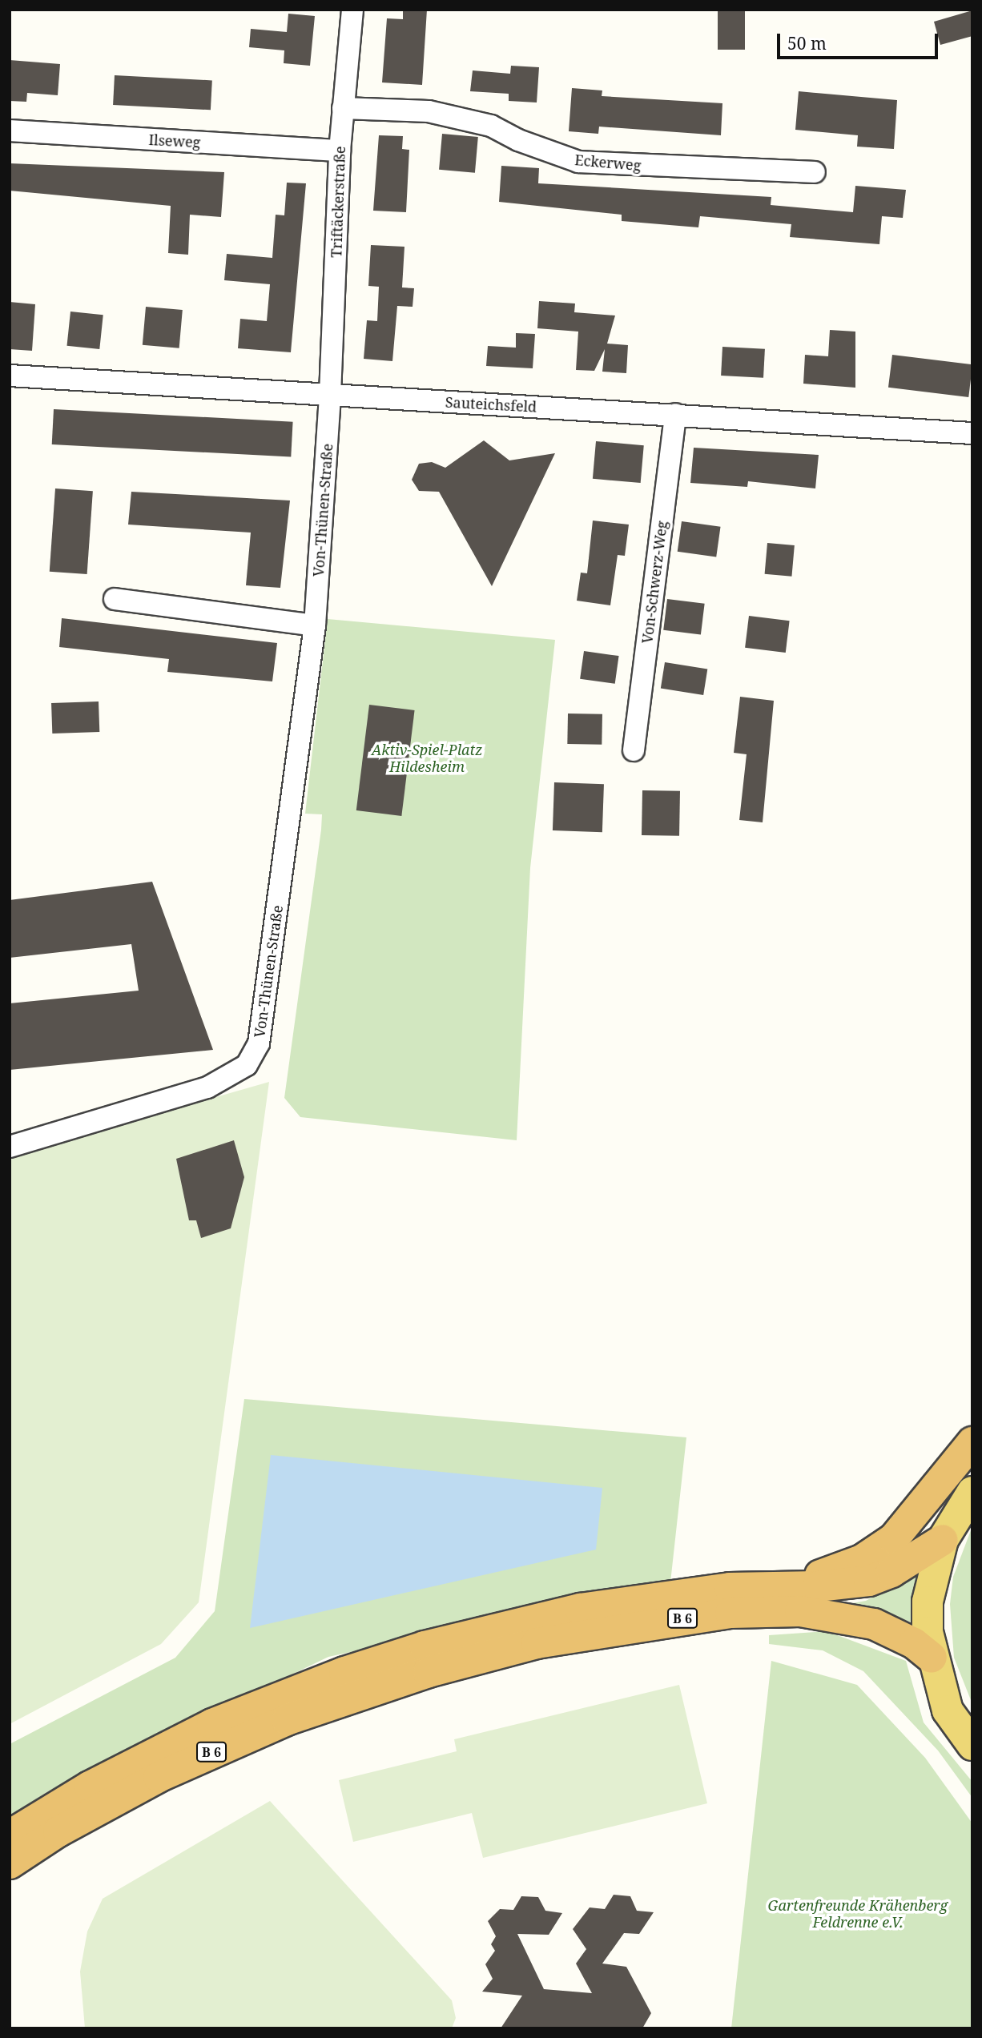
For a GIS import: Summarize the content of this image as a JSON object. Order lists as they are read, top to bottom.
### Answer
{
  "streets": {
    "highway": ["B 6"],
    "street": [
      "Ilseweg",
      "Eckerweg",
      "Triftäckerstraße",
      "Sauteichsfeld",
      "Von-Thünen-Straße",
      "Von-Schwerz-Weg"
    ]
  },
  "crossings": [
    ["Ilseweg", "Triftäckerstraße"],
    ["Eckerweg", "Triftäckerstraße"],
    ["Triftäckerstraße", "Sauteichsfeld"],
    ["Triftäckerstraße", "Von-Thünen-Straße"],
    ["Sauteichsfeld", "Von-Thünen-Straße"],
    ["Sauteichsfeld", "Von-Schwerz-Weg"]
  ],
  "parks": ["Aktiv-Spiel-Platz Hildesheim", "Gartenfreunde Krähenberg Feldrenne e.V."],
  "scale_bar": "50 m"
}
